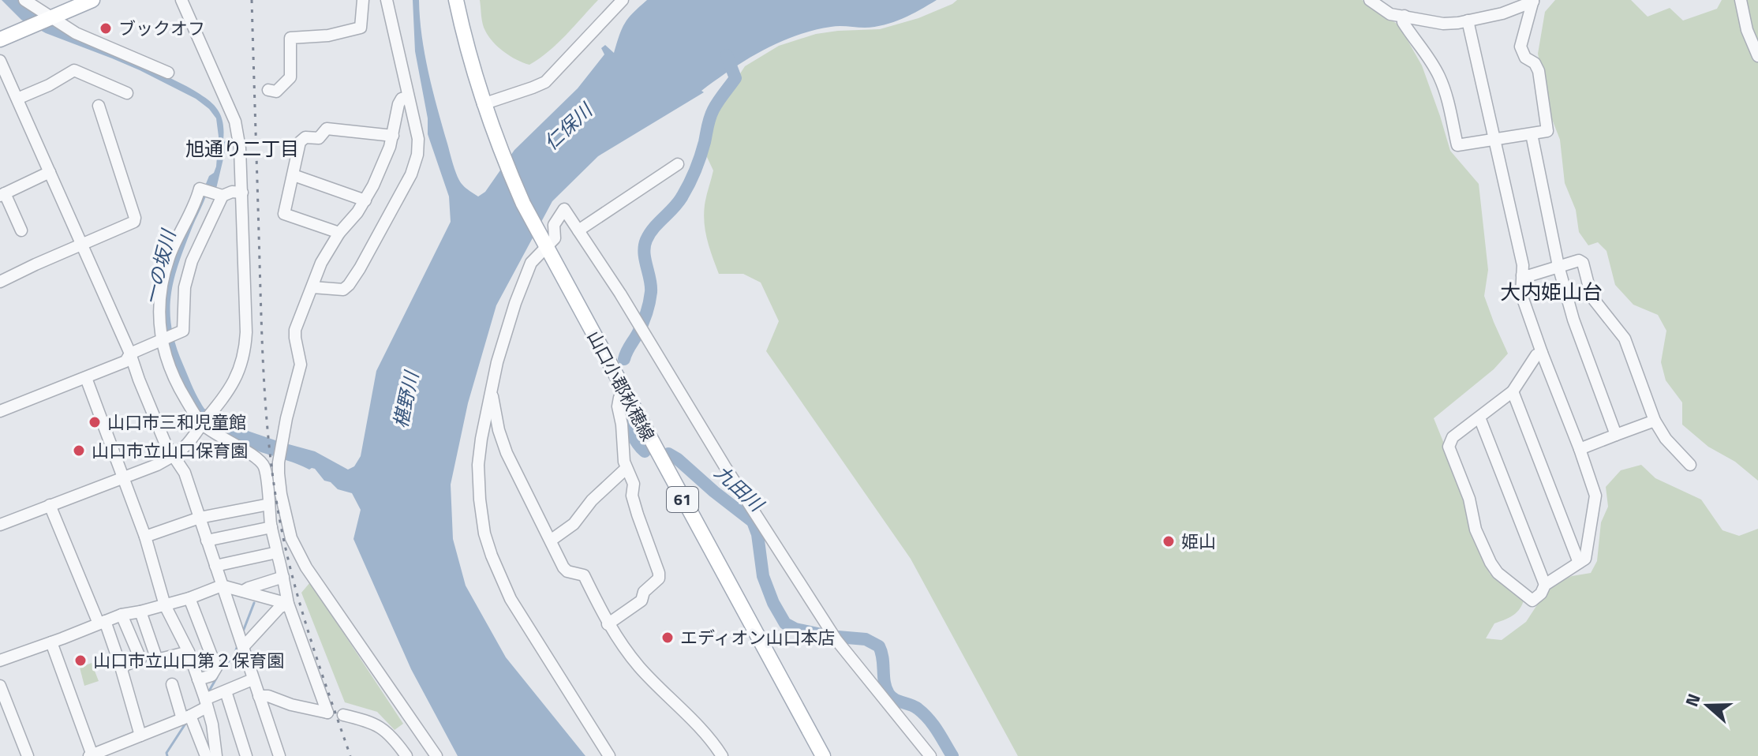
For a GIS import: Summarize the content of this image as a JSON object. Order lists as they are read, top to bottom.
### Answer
{
  "streets": {
    "main road": ["山口小郡秋穂線", "61"]
  },
  "districts": ["旭通り二丁目", "大内姫山台"],
  "water": [
    "仁保川",
    "一の坂川",
    "椹野川",
    "九田川"
  ],
  "places": [
    "ブックオフ",
    "山口市三和児童館",
    "山口市立山口保育園",
    "姫山",
    "エディオン山口本店",
    "山口市立山口第２保育園"
  ],
  "north": "left"
}
